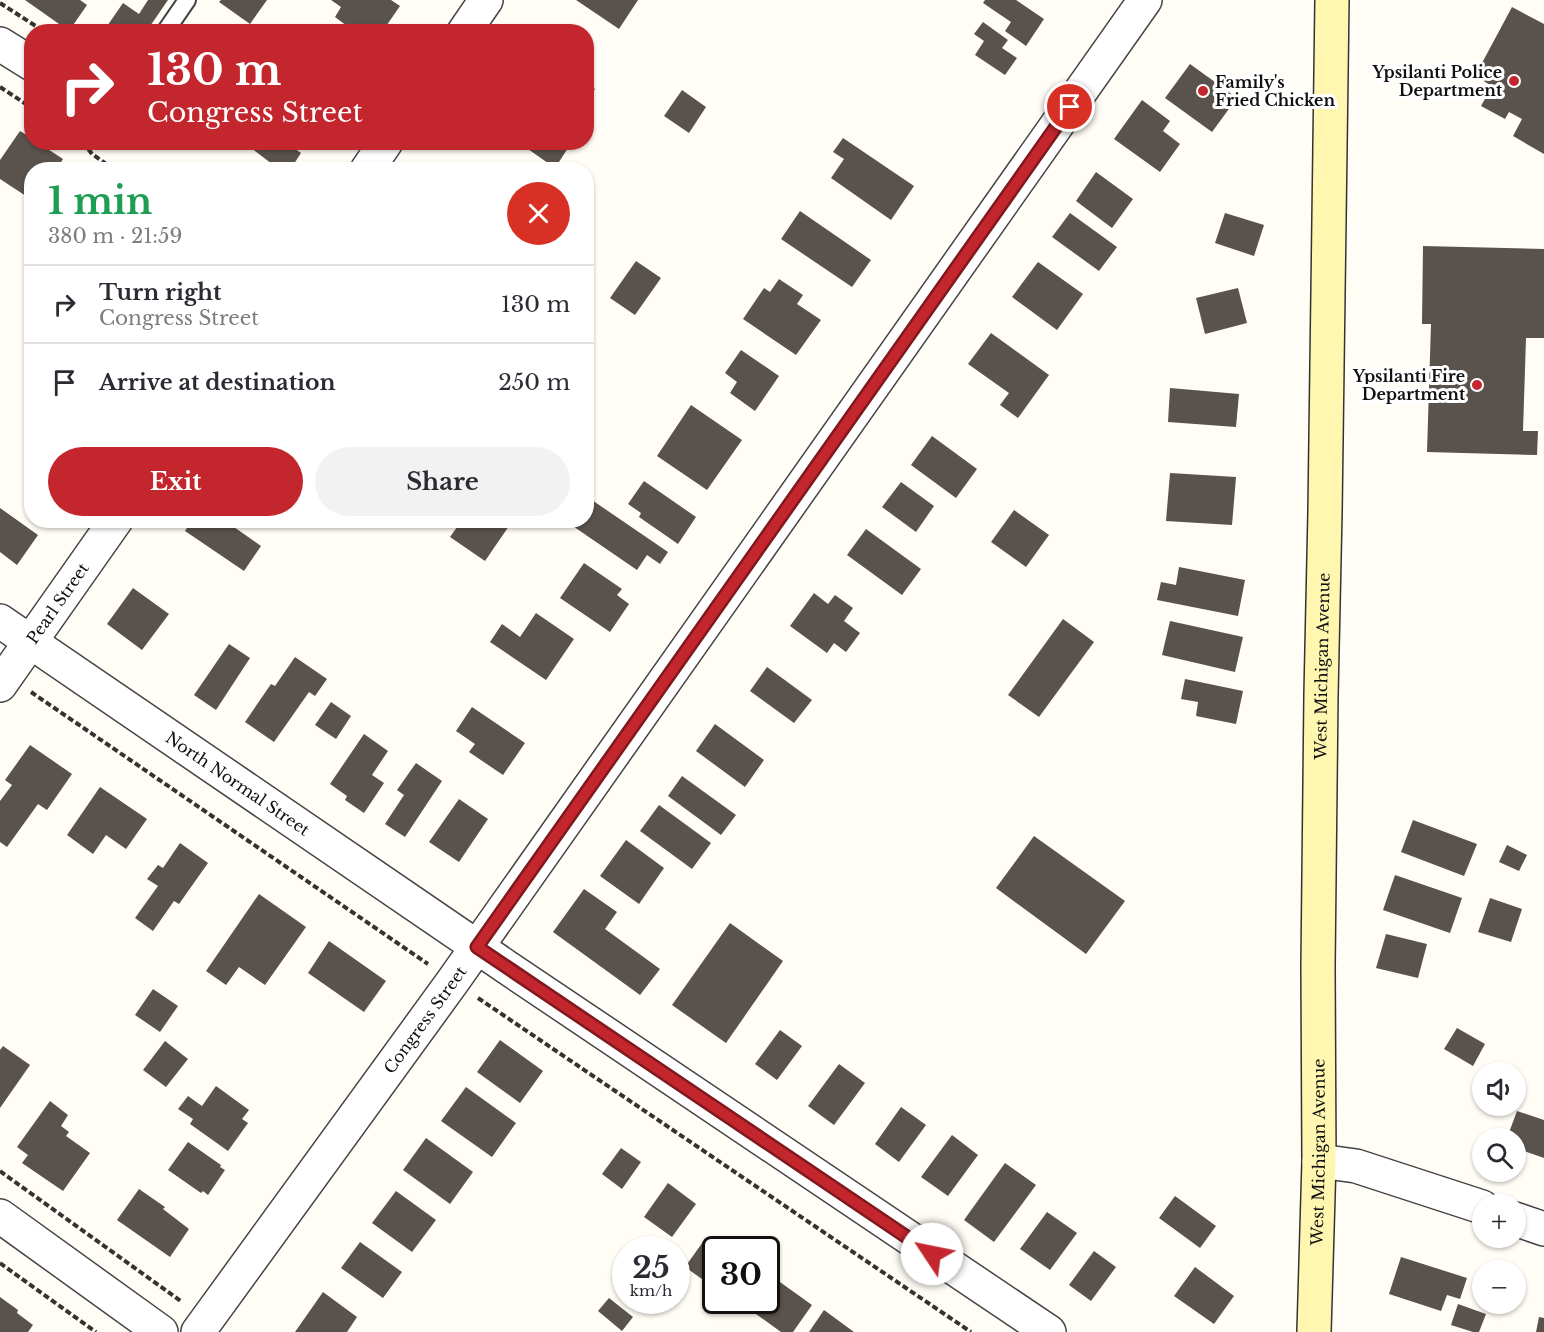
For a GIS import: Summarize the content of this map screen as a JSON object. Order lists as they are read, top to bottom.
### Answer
{
  "streets": {
    "main road": ["West Michigan Avenue"],
    "street": ["Pearl Street", "North Normal Street", "Congress Street"]
  },
  "crossings": [
    ["Pearl Street", "North Normal Street"],
    ["North Normal Street", "Congress Street"]
  ],
  "places": ["Ypsilanti Police Department", "Family's Fried Chicken", "Ypsilanti Fire Department"],
  "page": {
    "turn": ["130 m", "Congress Street"],
    "heading": ["1 min", "380 m · 21:59"],
    "list": [
      {
        "name": "Turn right",
        "note": "Congress Street",
        "value": "130 m"
      },
      {
        "name": "Arrive at destination",
        "value": "250 m"
      }
    ],
    "buttons": ["Exit", "Share"],
    "map_buttons": ["+", "−"],
    "speed": "25 km/h",
    "limit": "30"
  }
}
